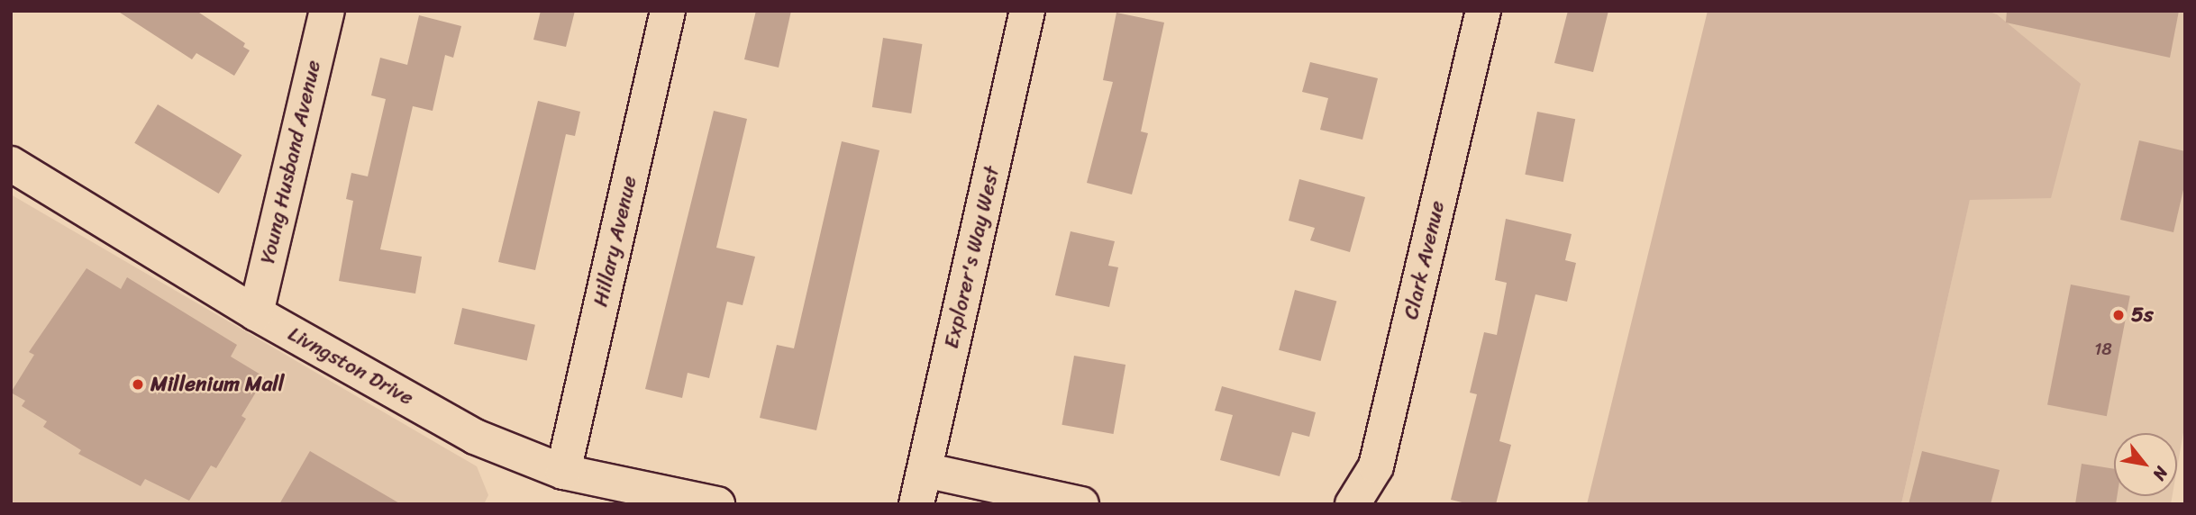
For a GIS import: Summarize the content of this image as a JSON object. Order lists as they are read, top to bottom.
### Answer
{
  "streets": {
    "street": [
      "Young Husband Avenue",
      "Hillary Avenue",
      "Explorer's Way West",
      "Clark Avenue",
      "Livngston Drive"
    ]
  },
  "crossings": [
    ["Young Husband Avenue", "Livngston Drive"],
    ["Hillary Avenue", "Livngston Drive"]
  ],
  "places": ["5s", "Millenium Mall"],
  "house_numbers": ["18"],
  "north": "bottom right"
}
